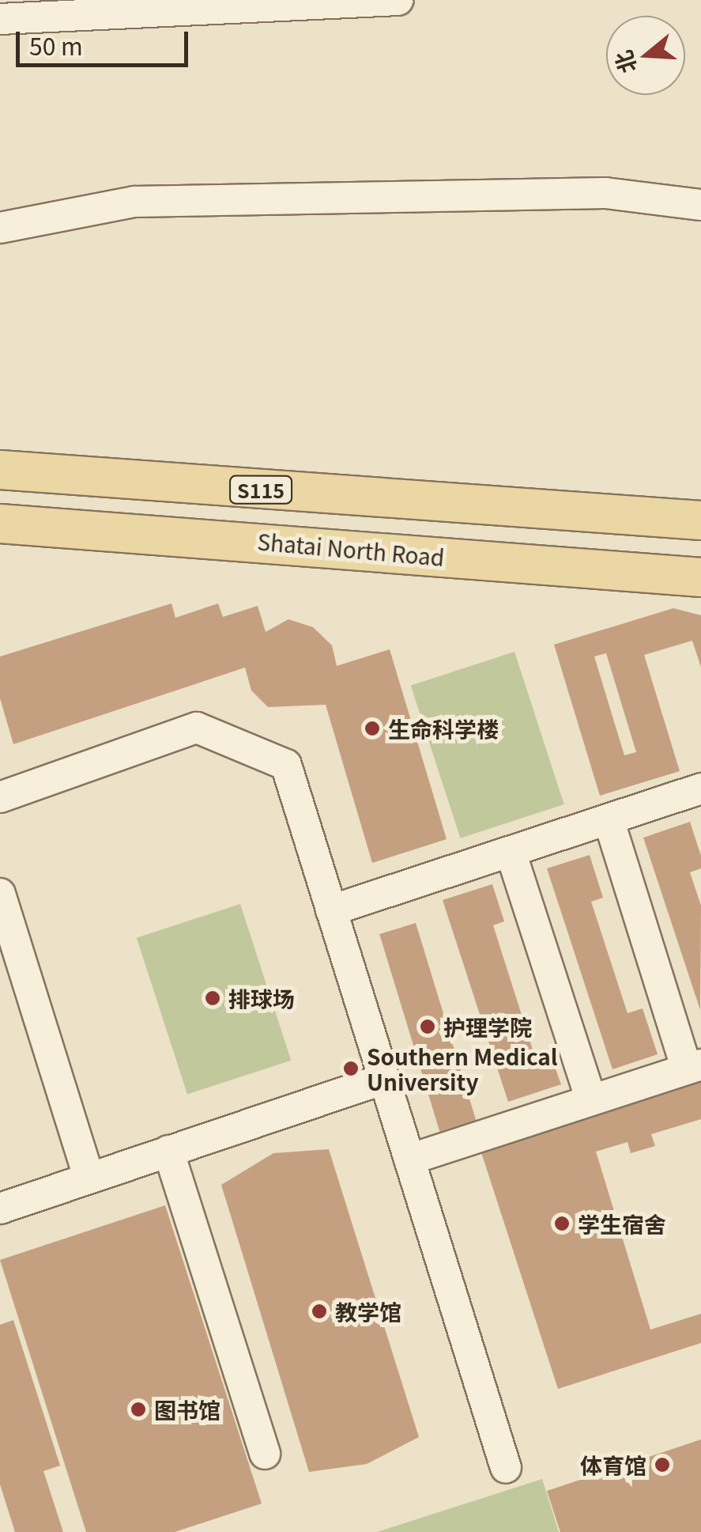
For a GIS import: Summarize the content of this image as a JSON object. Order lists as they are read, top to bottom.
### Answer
{
  "streets": {
    "main road": ["S115", "Shatai North Road"]
  },
  "places": [
    "生命科学楼",
    "排球场",
    "护理学院",
    "Southern Medical University",
    "学生宿舍",
    "教学馆",
    "图书馆",
    "体育馆"
  ],
  "scale_bar": "50 m",
  "north": "left"
}
